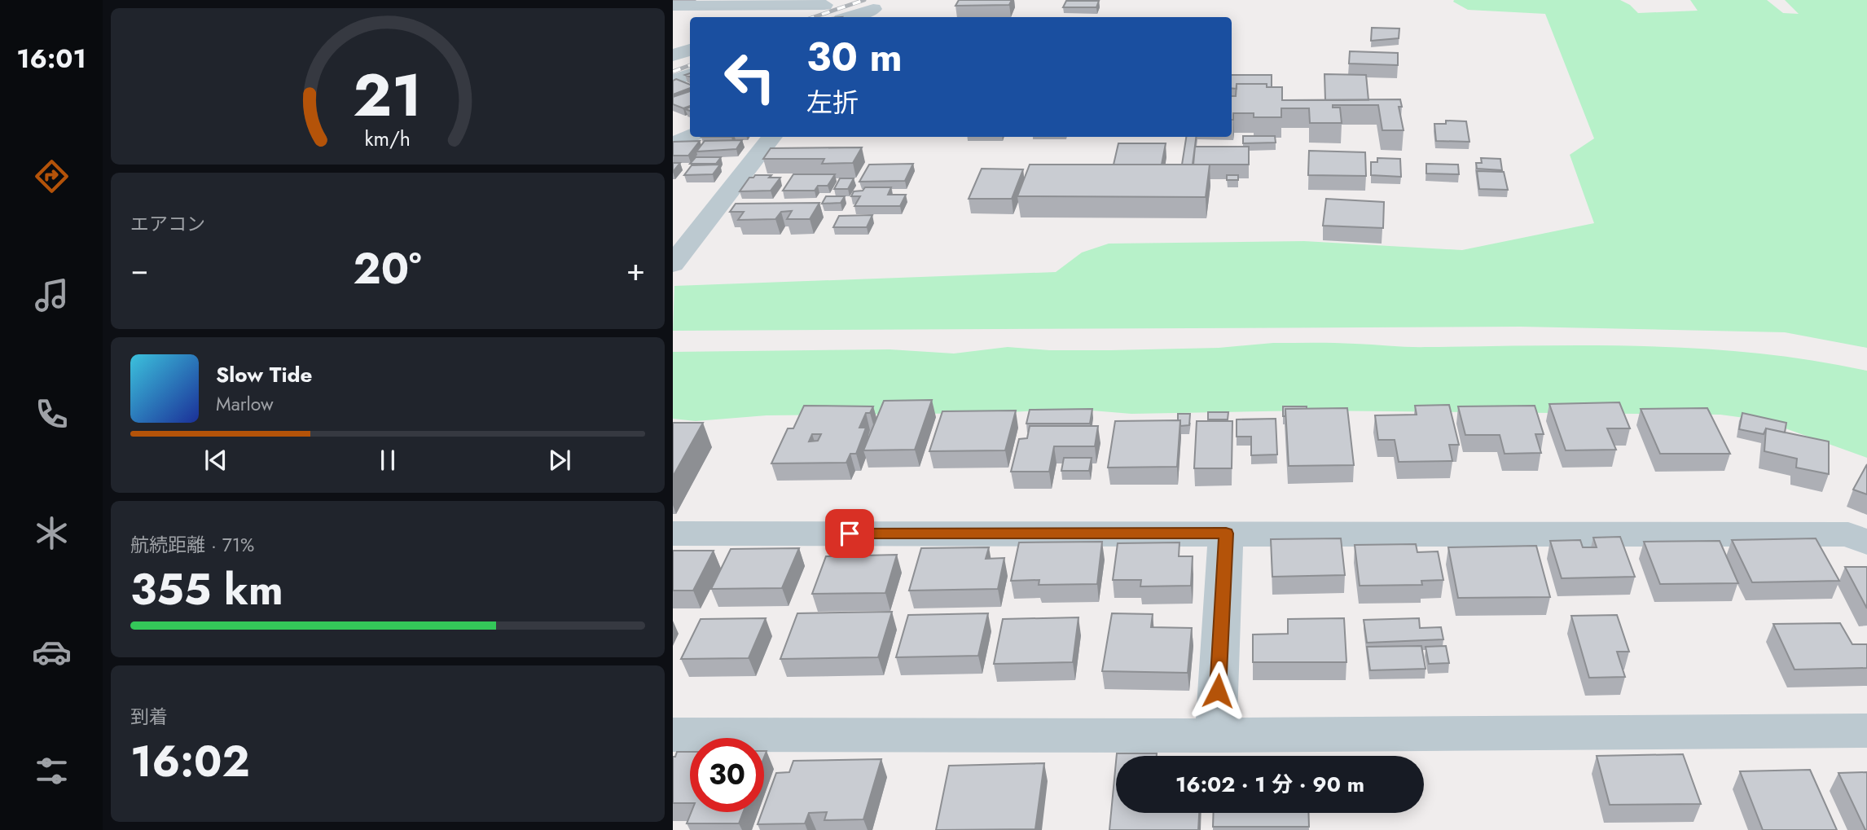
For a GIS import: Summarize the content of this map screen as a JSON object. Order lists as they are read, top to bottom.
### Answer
{
  "page": {
    "tabs": "16:01",
    "turn": ["30 m", "左折"],
    "tile": [
      "エアコン",
      ["航続距離 · 71%", "355 km"],
      ["到着", "16:02"]
    ],
    "heat": ["−", "20°", "+"],
    "song": ["Slow Tide", "Marlow"],
    "limit": "30",
    "trip": "16:02 · 1 分 · 90 m",
    "gauge": ["21", "km/h"]
  }
}
